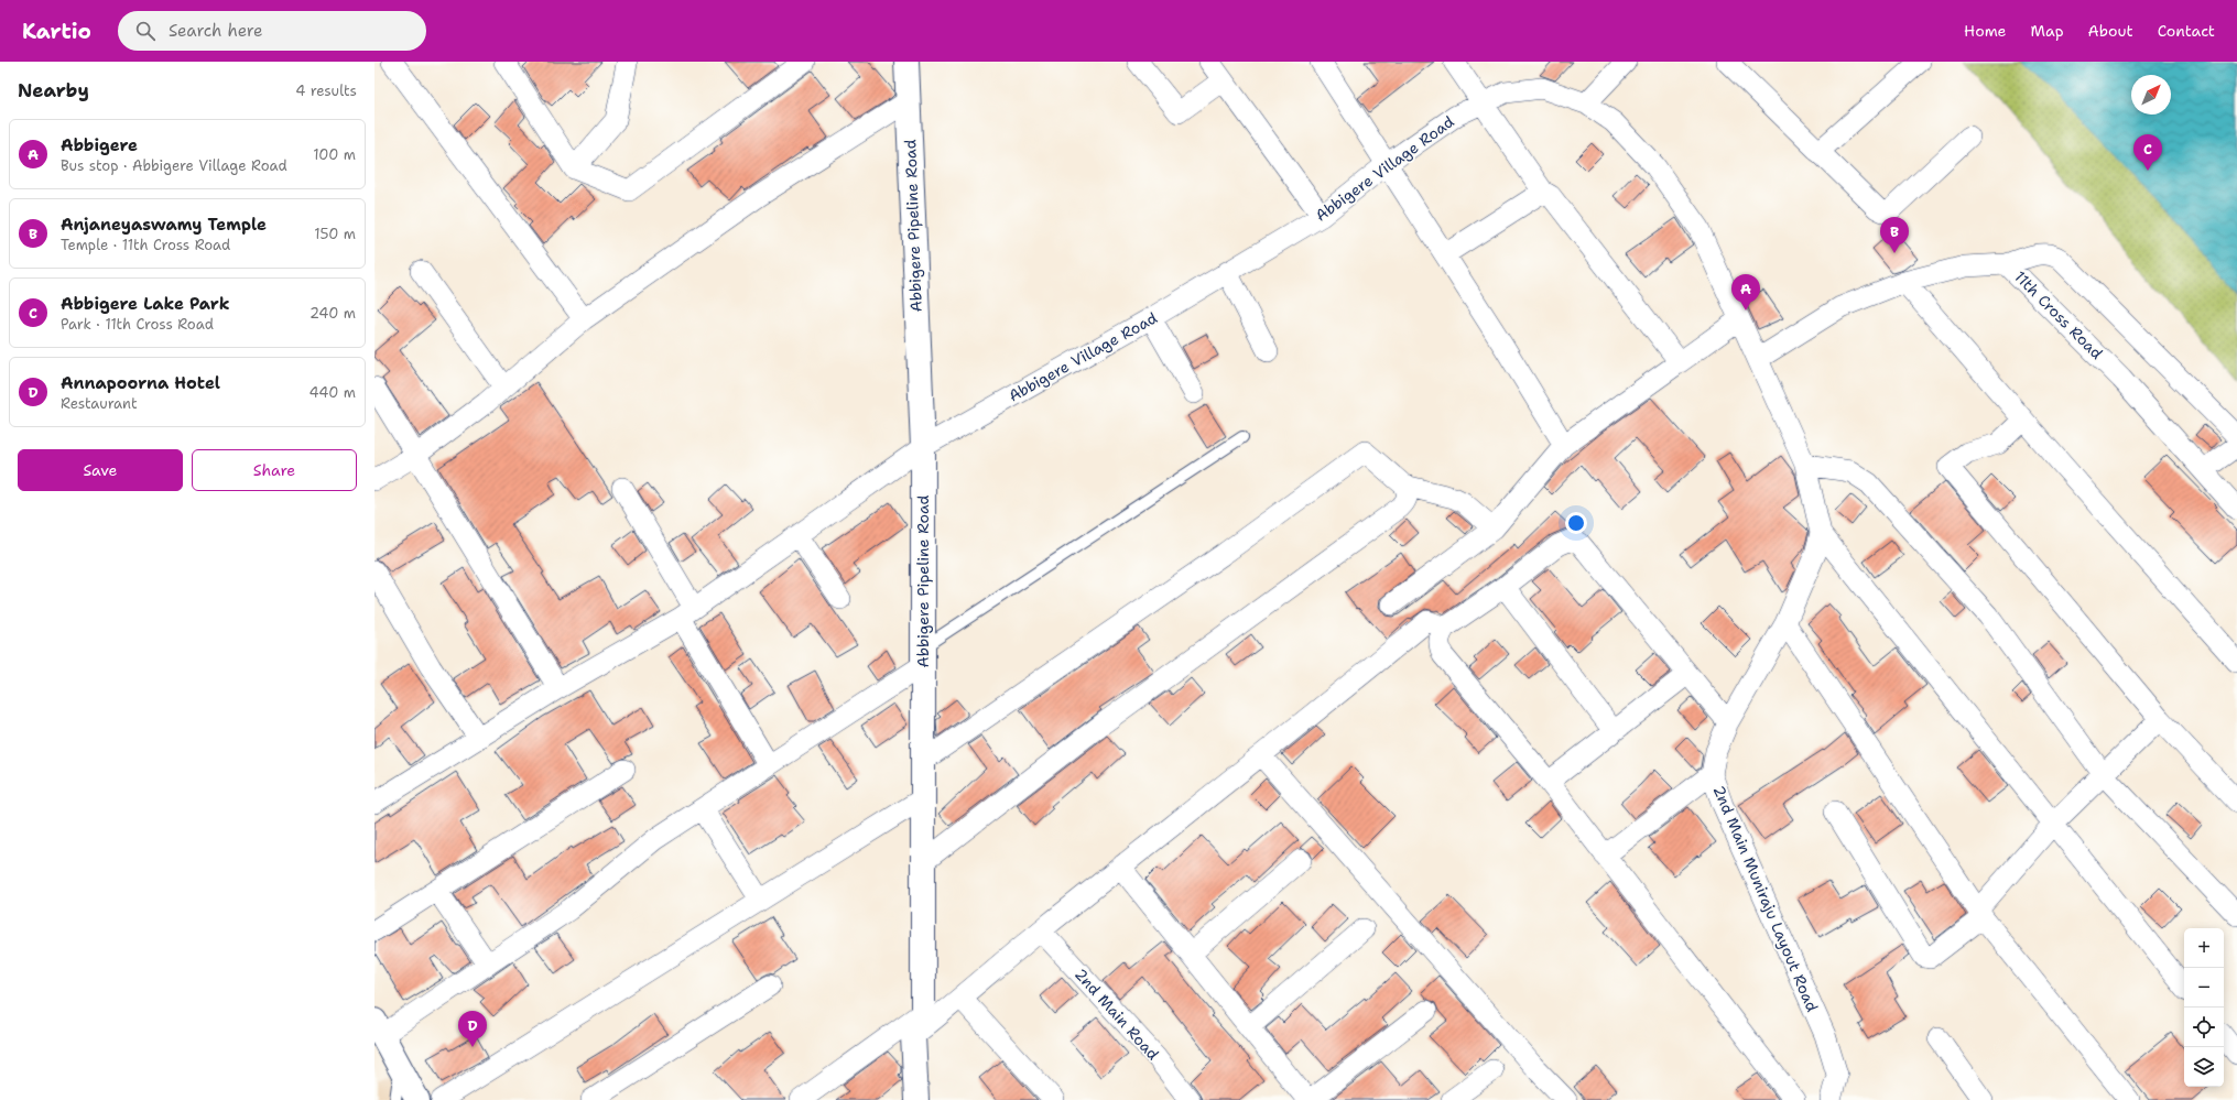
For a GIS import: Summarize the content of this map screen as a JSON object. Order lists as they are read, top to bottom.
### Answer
{
  "streets": {
    "street": [
      "Abbigere Village Road",
      "Abbigere Pipeline Road",
      "11th Cross Road",
      "2nd Main Muniraju Layout Road",
      "2nd Main Road"
    ]
  },
  "crossings": [
    ["Abbigere Village Road", "Abbigere Pipeline Road"],
    ["Abbigere Village Road", "11th Cross Road"],
    ["Abbigere Village Road", "2nd Main Muniraju Layout Road"],
    ["11th Cross Road", "2nd Main Muniraju Layout Road"]
  ],
  "north": "top right",
  "page": {
    "header": "Kartio",
    "search": "Search here",
    "nav": [
      "Home",
      "Map",
      "About",
      "Contact"
    ],
    "heading": ["Nearby", "4 results"],
    "list": [
      {
        "mark": "A",
        "name": "Abbigere",
        "note": "Bus stop · Abbigere Village Road",
        "value": "100 m"
      },
      {
        "mark": "B",
        "name": "Anjaneyaswamy Temple",
        "note": "Temple · 11th Cross Road",
        "value": "150 m"
      },
      {
        "mark": "C",
        "name": "Abbigere Lake Park",
        "note": "Park · 11th Cross Road",
        "value": "240 m"
      },
      {
        "mark": "D",
        "name": "Annapoorna Hotel",
        "note": "Restaurant",
        "value": "440 m"
      }
    ],
    "pins": [
      "C",
      "B",
      "A",
      "D"
    ],
    "buttons": ["Save", "Share"],
    "map_buttons": ["+", "−"]
  }
}
